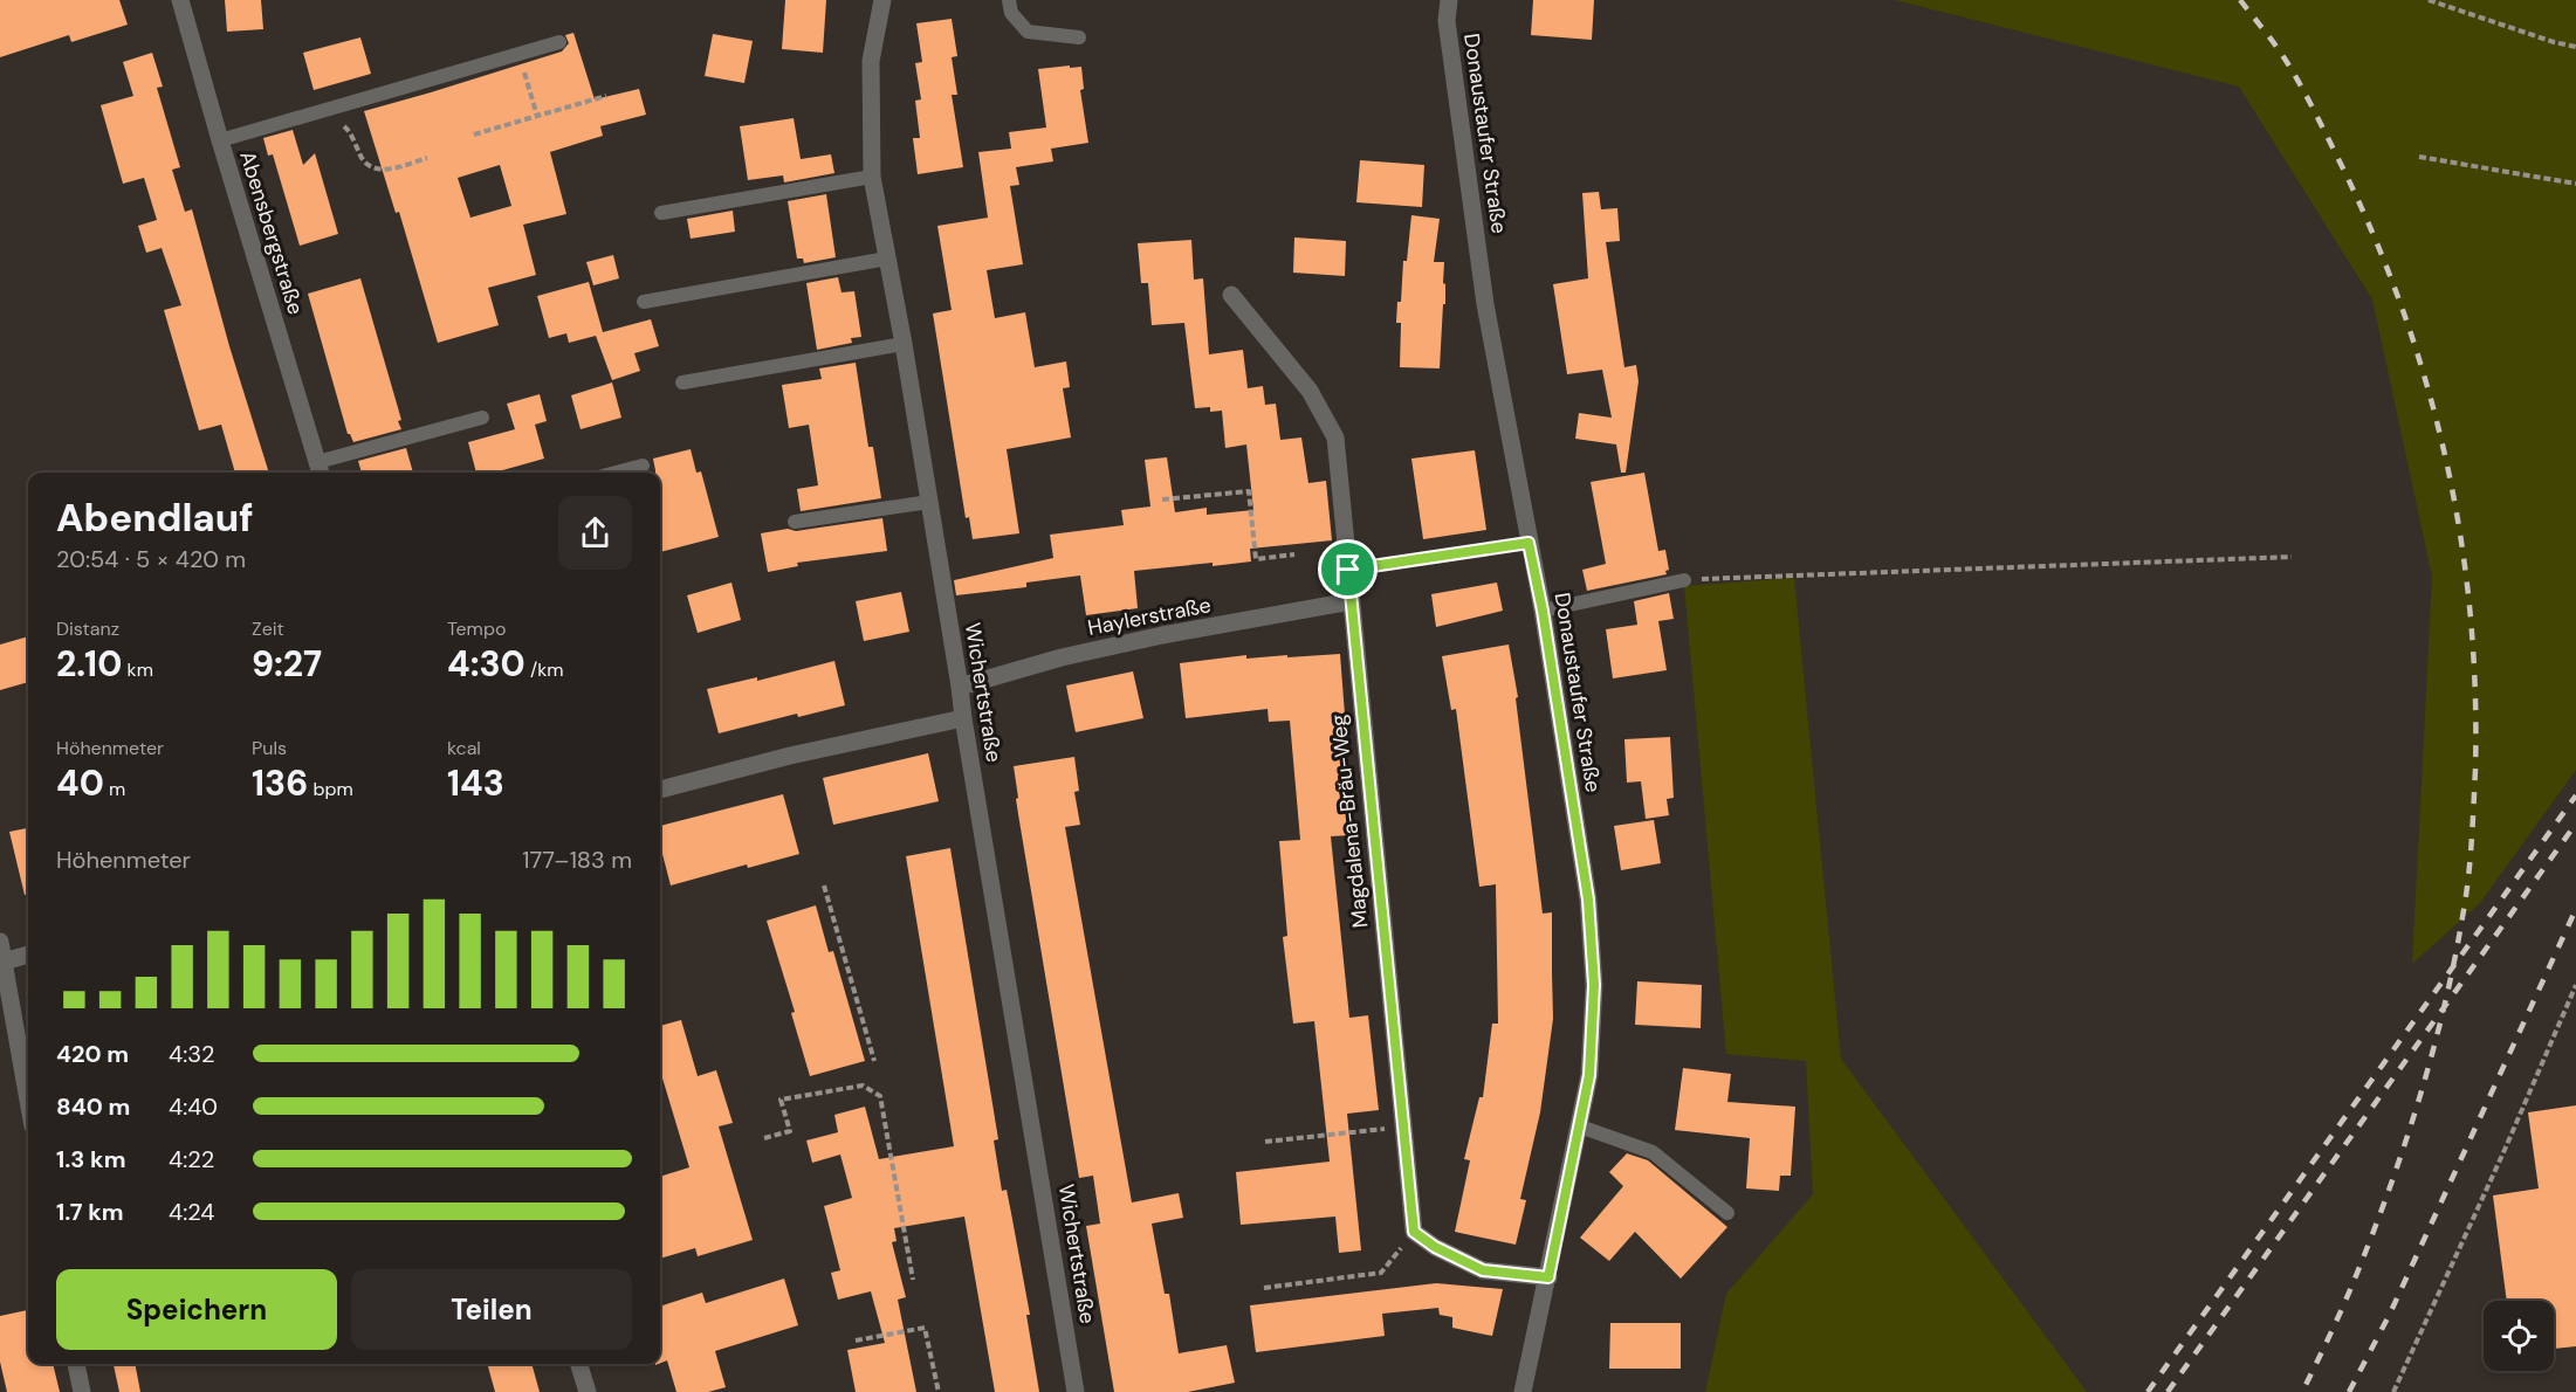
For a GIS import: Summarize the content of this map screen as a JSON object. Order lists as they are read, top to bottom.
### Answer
{
  "streets": {
    "street": [
      "Donaustaufer Straße",
      "Abensbergstraße",
      "Haylerstraße",
      "Wichertstraße",
      "Magdalena-Bräu-Weg"
    ]
  },
  "crossings": [
    ["Haylerstraße", "Wichertstraße"],
    ["Haylerstraße", "Magdalena-Bräu-Weg"]
  ],
  "page": {
    "heading": ["Abendlauf", "20:54 · 5 × 420 m"],
    "stats": [
      ["Distanz", "2.10 km"],
      ["Zeit", "9:27"],
      ["Tempo", "4:30 /km"],
      ["Höhenmeter", "40 m"],
      ["Puls", "136 bpm"],
      ["kcal", "143"]
    ],
    "chart": ["Höhenmeter", "177–183 m"],
    "list": [
      {
        "name": "420 m",
        "note": "4:32"
      },
      {
        "name": "840 m",
        "note": "4:40"
      },
      {
        "name": "1.3 km",
        "note": "4:22"
      },
      {
        "name": "1.7 km",
        "note": "4:24"
      }
    ],
    "buttons": ["Speichern", "Teilen"]
  }
}
